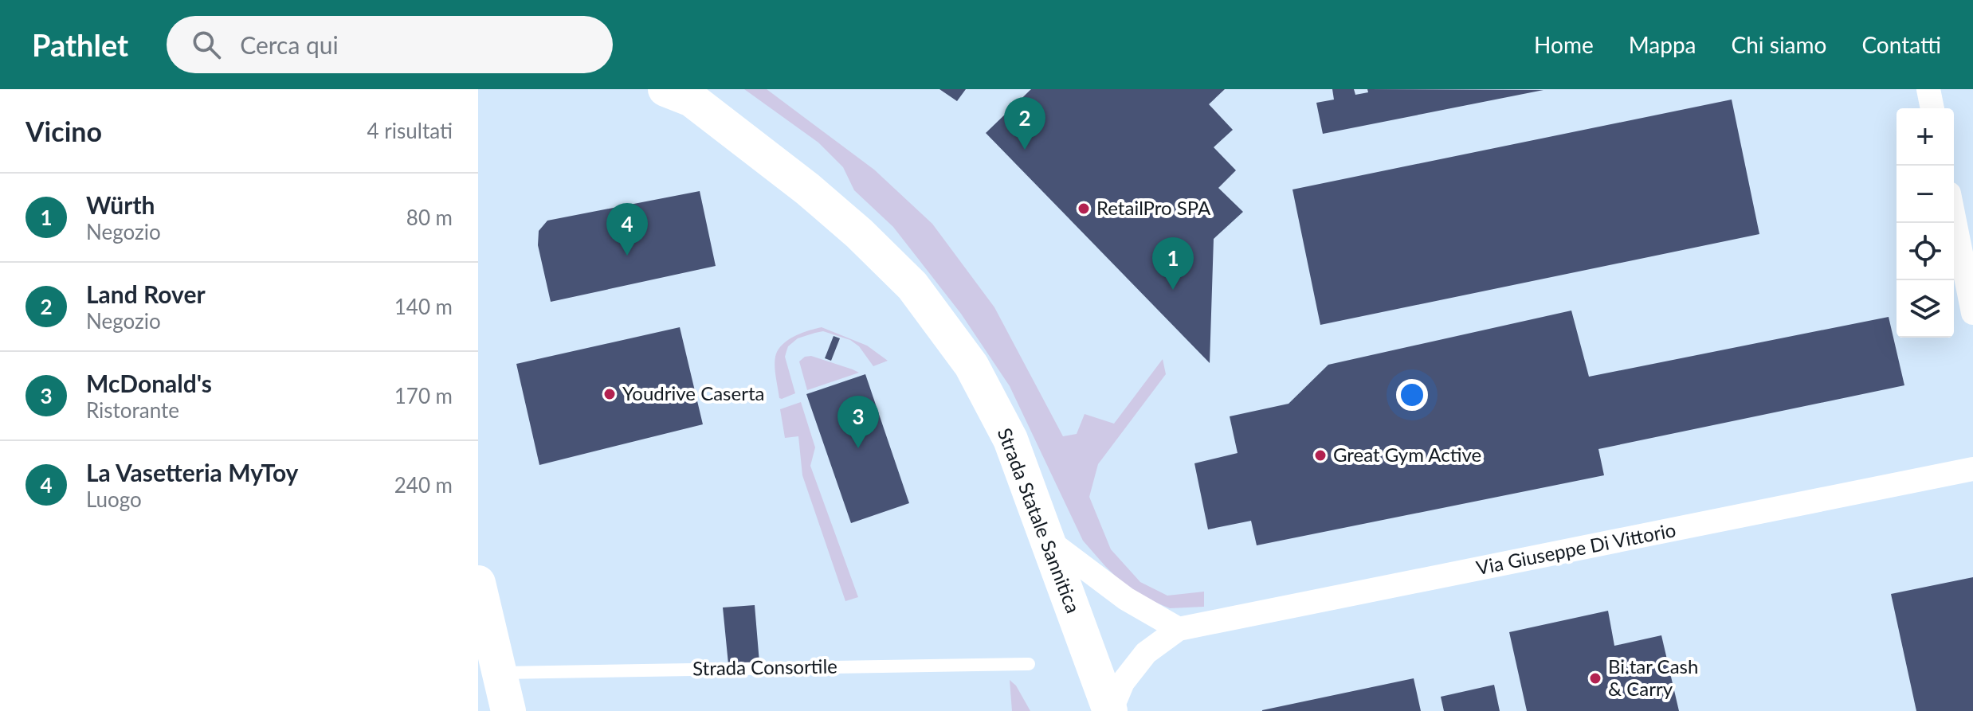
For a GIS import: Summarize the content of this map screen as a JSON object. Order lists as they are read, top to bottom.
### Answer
{
  "streets": {
    "main road": ["Strada Statale Sannitica"],
    "street": ["Via Giuseppe Di Vittorio"],
    "lane": ["Strada Consortile"]
  },
  "crossings": [
    ["Strada Statale Sannitica", "Via Giuseppe Di Vittorio"]
  ],
  "places": [
    "RetailPro SPA",
    "Youdrive Caserta",
    "Great Gym Active",
    "Bi.tar Cash & Carry"
  ],
  "page": {
    "header": "Pathlet",
    "search": "Cerca qui",
    "nav": [
      "Home",
      "Mappa",
      "Chi siamo",
      "Contatti"
    ],
    "heading": ["Vicino", "4 risultati"],
    "pins": [
      "2",
      "4",
      "1",
      "3"
    ],
    "map_buttons": ["+", "−"],
    "list": [
      {
        "mark": "1",
        "name": "Würth",
        "note": "Negozio",
        "value": "80 m"
      },
      {
        "mark": "2",
        "name": "Land Rover",
        "note": "Negozio",
        "value": "140 m"
      },
      {
        "mark": "3",
        "name": "McDonald's",
        "note": "Ristorante",
        "value": "170 m"
      },
      {
        "mark": "4",
        "name": "La Vasetteria MyToy",
        "note": "Luogo",
        "value": "240 m"
      }
    ]
  }
}
